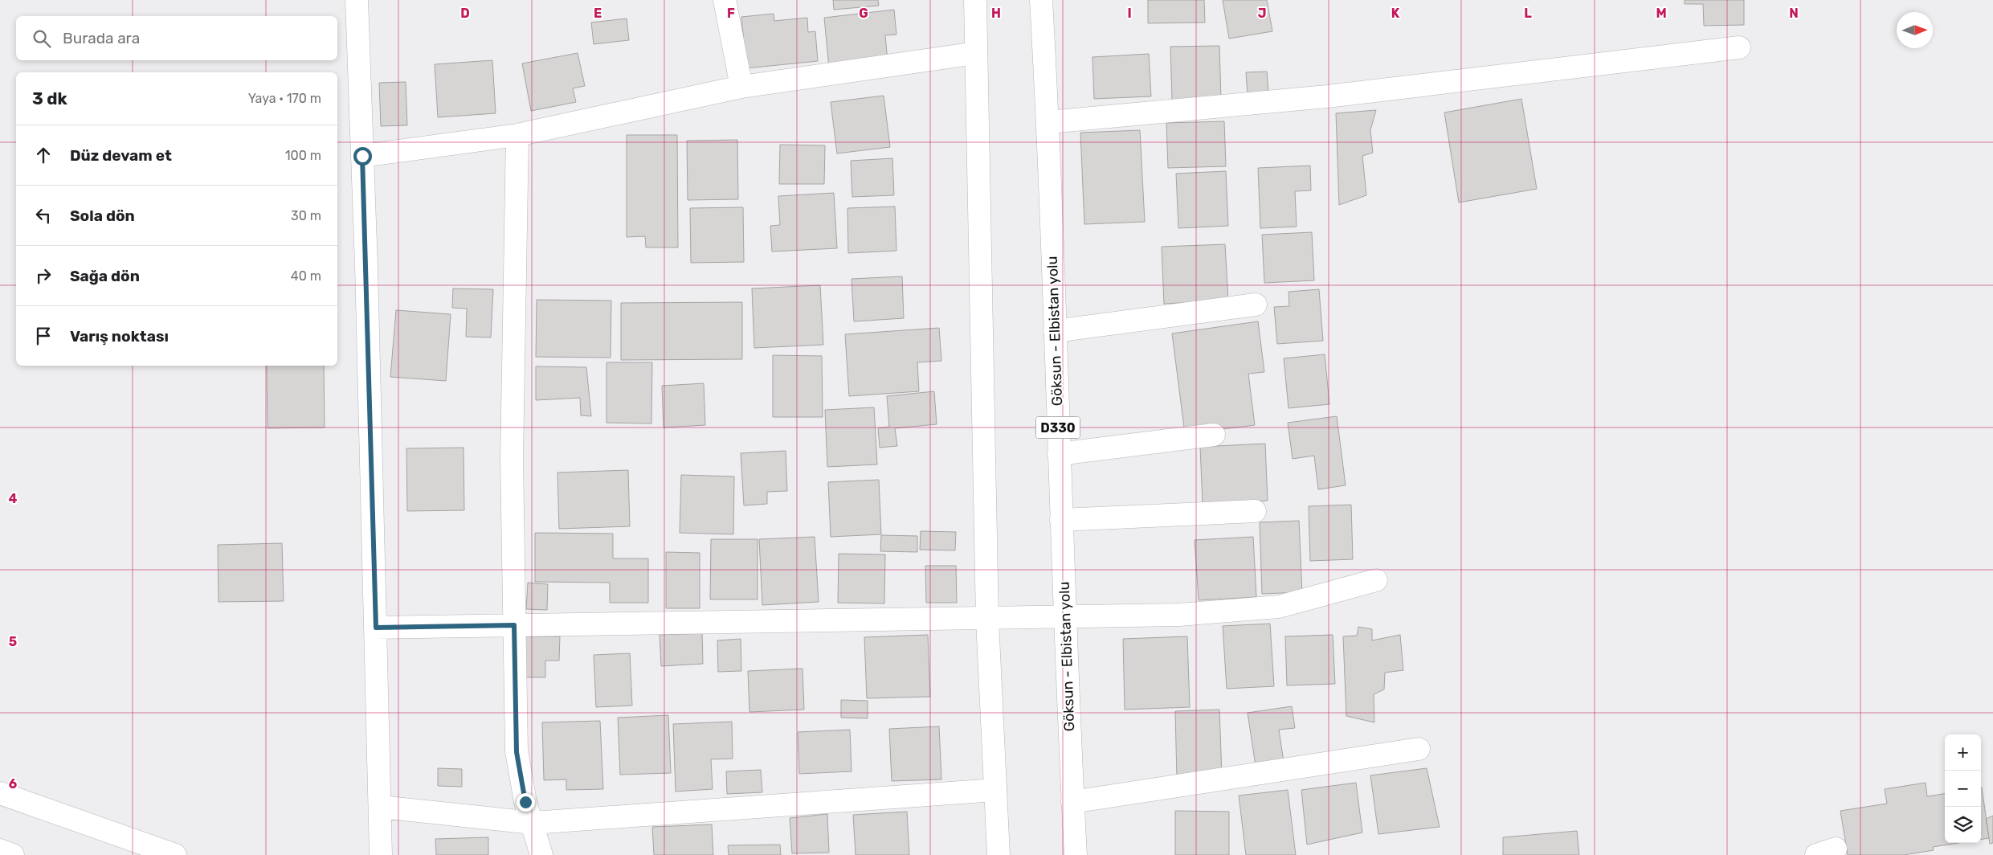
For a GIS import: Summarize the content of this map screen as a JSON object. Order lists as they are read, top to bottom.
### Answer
{
  "streets": {
    "main road": ["Göksun - Elbistan yolu", "D330"]
  },
  "north": "right",
  "page": {
    "search": "Burada ara",
    "heading": ["3 dk", "Yaya · 170 m"],
    "list": [
      ["Düz devam et", "100 m"],
      ["Sola dön", "30 m"],
      ["Sağa dön", "40 m"],
      "Varış noktası"
    ],
    "map_buttons": ["+", "−"]
  },
  "grid": {
    "columns": [
      "D",
      "E",
      "F",
      "G",
      "H",
      "I",
      "J",
      "K",
      "L",
      "M",
      "N"
    ],
    "rows": ["4", "5", "6"]
  }
}
